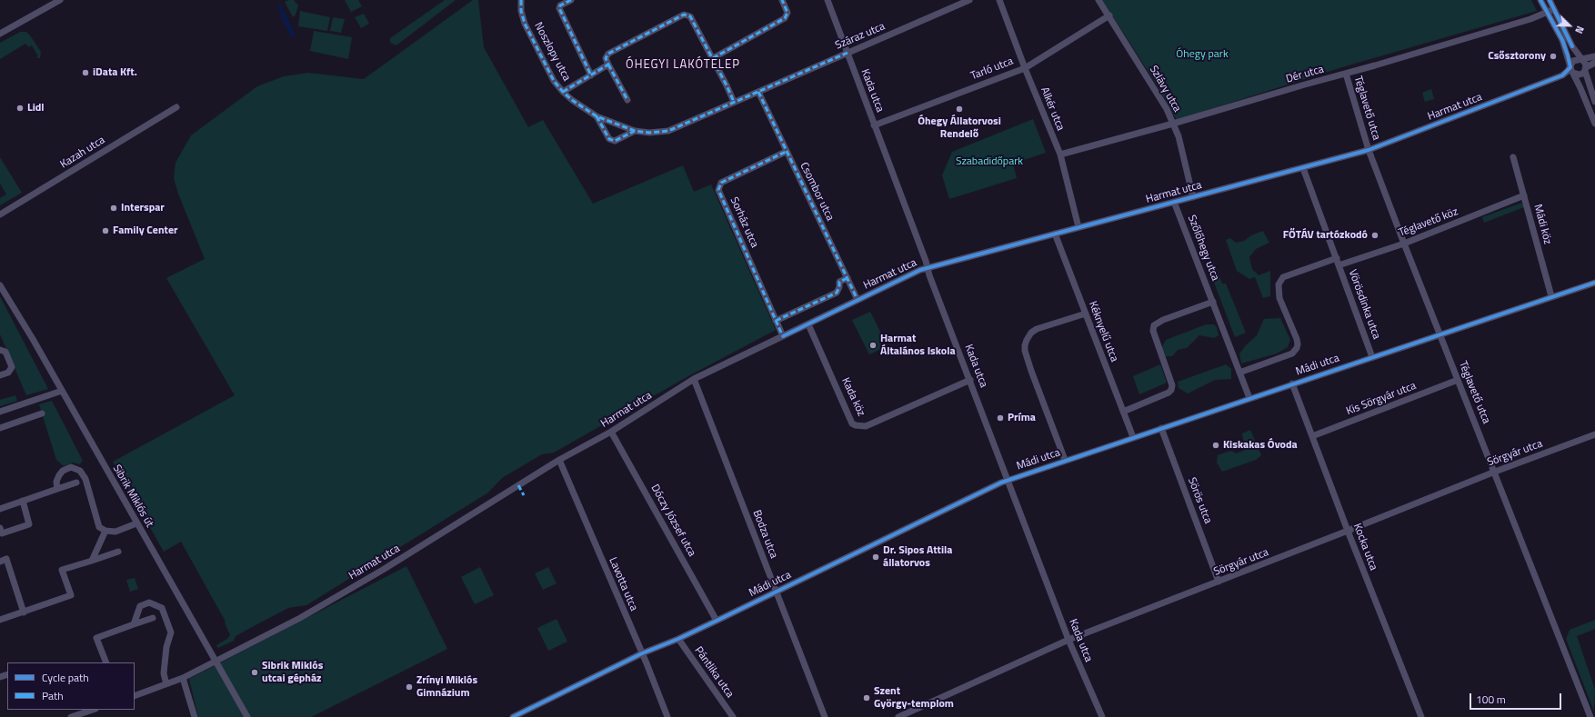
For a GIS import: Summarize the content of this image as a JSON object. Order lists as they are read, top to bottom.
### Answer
{
  "streets": {
    "street": [
      "Száraz utca",
      "Noszlopy utca",
      "Tarló utca",
      "Dér utca",
      "Szlávy utca",
      "Kada utca",
      "Harmat utca",
      "Téglavető utca",
      "Alkér utca",
      "Kazah utca",
      "Csombor utca",
      "Sorház utca",
      "Téglavető köz",
      "Mádi köz",
      "Szőlőhegy utca",
      "Vörösdinka utca",
      "Kéknyelű utca",
      "Mádi utca",
      "Kada köz",
      "Kis Sörgyár utca",
      "Sörgyár utca",
      "Sibrik Miklós út",
      "Sörös utca",
      "Dóczy József utca",
      "Bodza utca",
      "Kocka utca",
      "Lavotta utca",
      "Pántlika utca"
    ]
  },
  "crossings": [
    ["Száraz utca", "Noszlopy utca"],
    ["Száraz utca", "Kada utca"],
    ["Száraz utca", "Csombor utca"],
    ["Noszlopy utca", "Csombor utca"],
    ["Tarló utca", "Szlávy utca"],
    ["Tarló utca", "Kada utca"],
    ["Tarló utca", "Alkér utca"],
    ["Dér utca", "Szlávy utca"],
    ["Dér utca", "Téglavető utca"],
    ["Dér utca", "Alkér utca"],
    ["Szlávy utca", "Harmat utca"],
    ["Kada utca", "Harmat utca"],
    ["Kada utca", "Mádi utca"],
    ["Kada utca", "Kada köz"],
    ["Kada utca", "Sörgyár utca"],
    ["Harmat utca", "Téglavető utca"],
    ["Harmat utca", "Alkér utca"],
    ["Harmat utca", "Csombor utca"],
    ["Harmat utca", "Sorház utca"],
    ["Harmat utca", "Szőlőhegy utca"],
    ["Harmat utca", "Vörösdinka utca"],
    ["Harmat utca", "Kéknyelű utca"],
    ["Harmat utca", "Kada köz"],
    ["Harmat utca", "Sibrik Miklós út"],
    ["Harmat utca", "Dóczy József utca"],
    ["Harmat utca", "Bodza utca"],
    ["Harmat utca", "Lavotta utca"],
    ["Téglavető utca", "Téglavető köz"],
    ["Téglavető utca", "Mádi utca"],
    ["Téglavető utca", "Kis Sörgyár utca"],
    ["Téglavető utca", "Sörgyár utca"],
    ["Csombor utca", "Sorház utca"],
    ["Téglavető köz", "Mádi köz"],
    ["Téglavető köz", "Vörösdinka utca"],
    ["Mádi köz", "Mádi utca"],
    ["Szőlőhegy utca", "Mádi utca"],
    ["Vörösdinka utca", "Mádi utca"],
    ["Kéknyelű utca", "Mádi utca"],
    ["Mádi utca", "Sörös utca"],
    ["Mádi utca", "Dóczy József utca"],
    ["Mádi utca", "Bodza utca"],
    ["Mádi utca", "Kocka utca"],
    ["Mádi utca", "Lavotta utca"],
    ["Mádi utca", "Pántlika utca"],
    ["Kis Sörgyár utca", "Kocka utca"],
    ["Sörgyár utca", "Sörös utca"],
    ["Sörgyár utca", "Kocka utca"]
  ],
  "districts": ["ÓHEGYI LAKÓTELEP"],
  "parks": ["Óhegy park", "Szabadidőpark"],
  "places": [
    "Csősztorony",
    "iData Kft.",
    "Lidl",
    "Óhegy Állatorvosi Rendelő",
    "Interspar",
    "Family Center",
    "FŐTÁV tartózkodó",
    "Harmat Általános Iskola",
    "Príma",
    "Kiskakas Óvoda",
    "Dr. Sipos Attila állatorvos",
    "Sibrik Miklós utcai gépház",
    "Zrínyi Miklós Gimnázium",
    "Szent György-templom"
  ],
  "legend": ["Cycle path", "Path"],
  "scale_bar": "100 m",
  "north": "bottom right"
}
